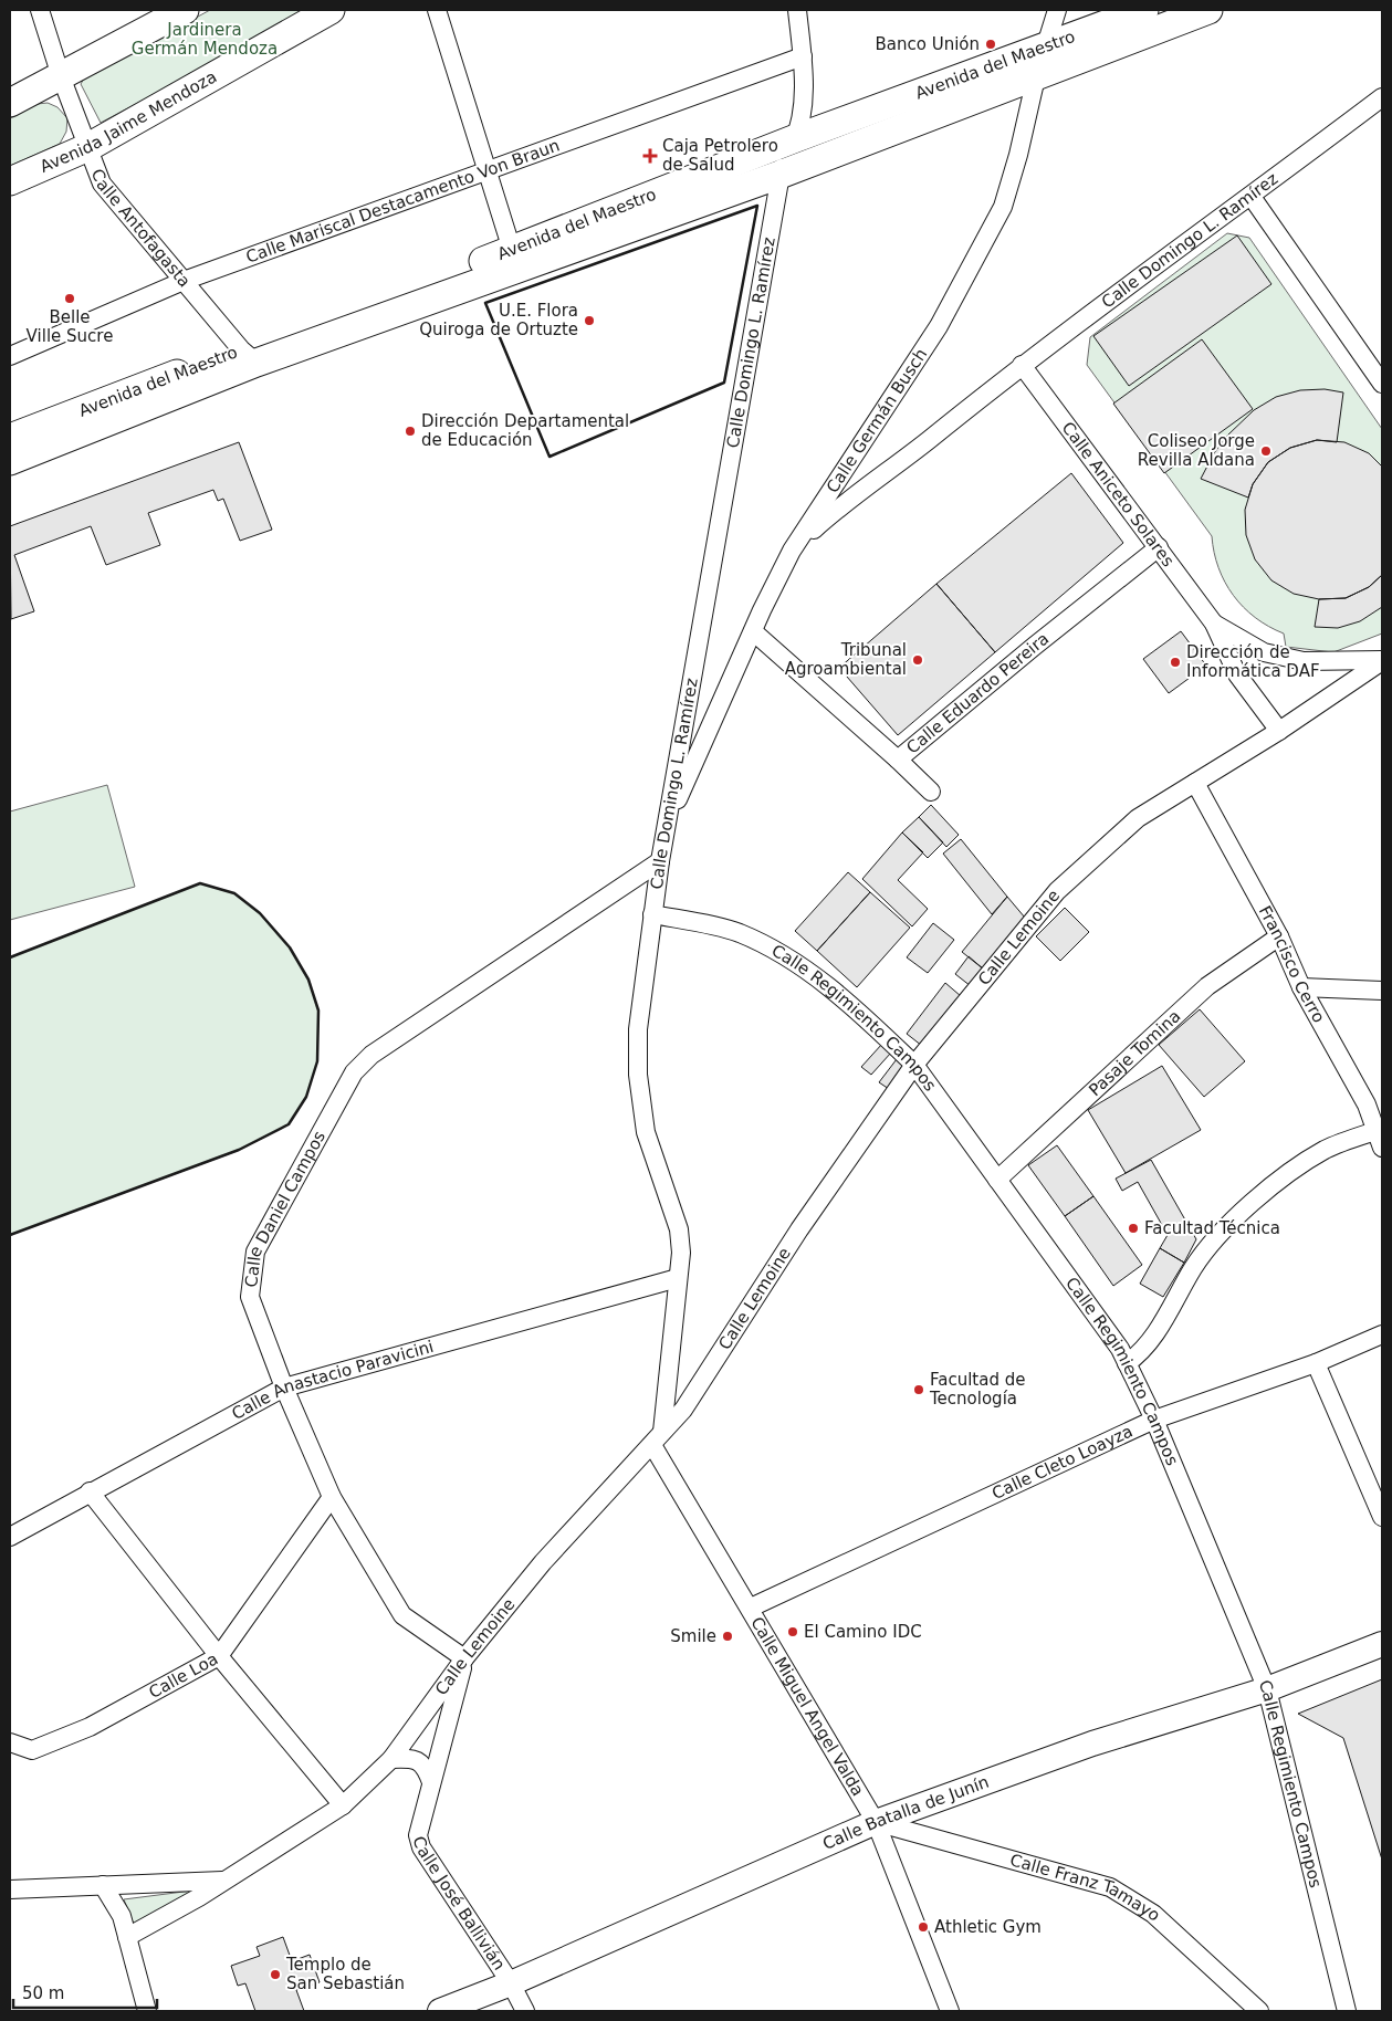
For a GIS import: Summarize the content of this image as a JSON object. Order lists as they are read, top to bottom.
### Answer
{
  "streets": {
    "main road": ["Avenida del Maestro", "Avenida Jaime Mendoza", "Calle Batalla de Junín"],
    "street": [
      "Calle Mariscal Destacamento Von Braun",
      "Calle Antofagasta",
      "Calle Domingo L. Ramírez",
      "Calle Germán Busch",
      "Calle Aniceto Solares",
      "Calle Eduardo Pereira",
      "Calle Lemoine",
      "Francisco Cerro",
      "Calle Regimiento Campos",
      "Pasaje Tomina",
      "Calle Daniel Campos",
      "Calle Anastacio Paravicini",
      "Calle Cleto Loayza",
      "Calle Loa",
      "Calle Miguel Angel Valda",
      "Calle Franz Tamayo",
      "Calle José Ballivián"
    ]
  },
  "crossings": [
    ["Avenida del Maestro", "Calle Antofagasta"],
    ["Avenida del Maestro", "Calle Domingo L. Ramírez"],
    ["Avenida del Maestro", "Calle Germán Busch"],
    ["Avenida Jaime Mendoza", "Calle Antofagasta"],
    ["Calle Mariscal Destacamento Von Braun", "Calle Antofagasta"],
    ["Calle Mariscal Destacamento Von Braun", "Calle Domingo L. Ramírez"],
    ["Calle Domingo L. Ramírez", "Calle Germán Busch"],
    ["Calle Domingo L. Ramírez", "Calle Aniceto Solares"],
    ["Calle Domingo L. Ramírez", "Calle Lemoine"],
    ["Calle Domingo L. Ramírez", "Calle Regimiento Campos"],
    ["Calle Domingo L. Ramírez", "Calle Daniel Campos"],
    ["Calle Domingo L. Ramírez", "Calle Anastacio Paravicini"],
    ["Calle Domingo L. Ramírez", "Calle Miguel Angel Valda"],
    ["Calle Germán Busch", "Calle Eduardo Pereira"],
    ["Calle Aniceto Solares", "Calle Eduardo Pereira"],
    ["Calle Aniceto Solares", "Calle Lemoine"],
    ["Calle Lemoine", "Francisco Cerro"],
    ["Calle Lemoine", "Calle Regimiento Campos"],
    ["Calle Lemoine", "Calle Daniel Campos"],
    ["Calle Lemoine", "Calle Miguel Angel Valda"],
    ["Calle Lemoine", "Calle José Ballivián"],
    ["Francisco Cerro", "Pasaje Tomina"],
    ["Calle Regimiento Campos", "Pasaje Tomina"],
    ["Calle Regimiento Campos", "Calle Cleto Loayza"],
    ["Calle Regimiento Campos", "Calle Batalla de Junín"],
    ["Calle Daniel Campos", "Calle Anastacio Paravicini"],
    ["Calle Daniel Campos", "Calle Loa"],
    ["Calle Daniel Campos", "Calle José Ballivián"],
    ["Calle Cleto Loayza", "Calle Miguel Angel Valda"],
    ["Calle Miguel Angel Valda", "Calle Batalla de Junín"],
    ["Calle Miguel Angel Valda", "Calle Franz Tamayo"],
    ["Calle Batalla de Junín", "Calle Franz Tamayo"],
    ["Calle Batalla de Junín", "Calle José Ballivián"]
  ],
  "parks": ["Jardinera Germán Mendoza"],
  "places": {
    "other": [
      "Banco Unión",
      "Belle Ville Sucre",
      "U.E. Flora Quiroga de Ortuzte",
      "Dirección Departamental de Educación",
      "Coliseo Jorge Revilla Aldana",
      "Tribunal Agroambiental",
      "Dirección de Informática DAF",
      "Facultad Técnica",
      "Facultad de Tecnología",
      "El Camino IDC",
      "Smile",
      "Athletic Gym",
      "Templo de San Sebastián"
    ],
    "health": ["Caja Petrolero de Salud"]
  },
  "scale_bar": "50 m"
}
